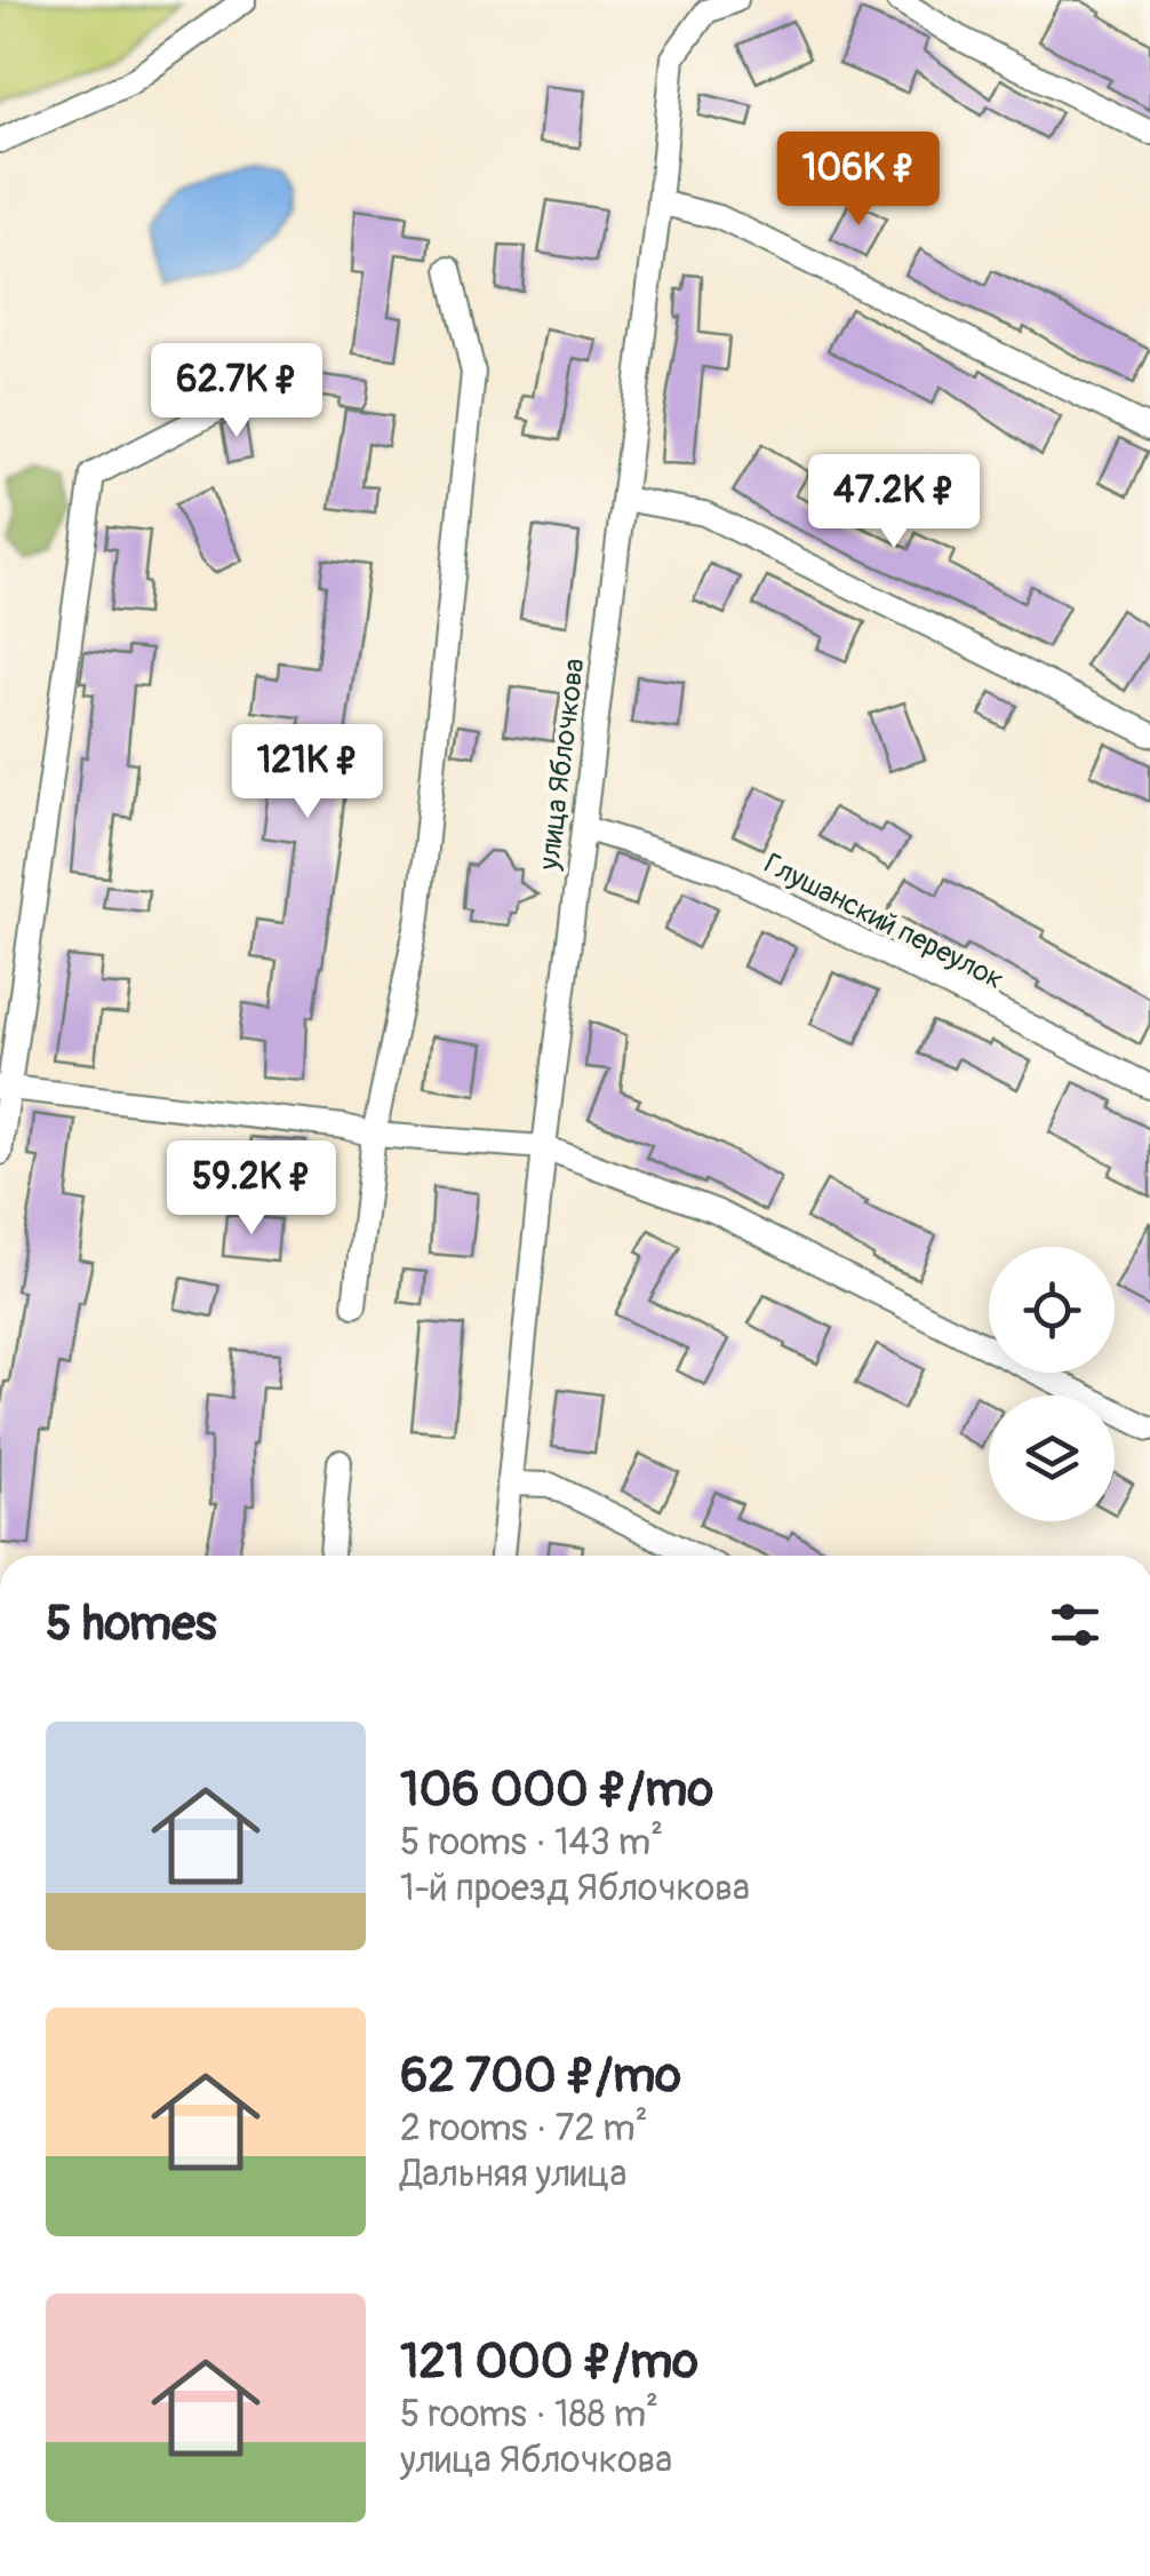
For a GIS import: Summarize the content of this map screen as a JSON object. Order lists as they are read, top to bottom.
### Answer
{
  "streets": {
    "street": ["улица Яблочкова", "Глушанский переулок"]
  },
  "crossings": [
    ["улица Яблочкова", "Глушанский переулок"]
  ],
  "page": {
    "price": [
      "106K ₽",
      "62.7K ₽",
      "47.2K ₽",
      "121K ₽",
      "59.2K ₽"
    ],
    "heading": "5 homes",
    "list": [
      {
        "name": "106 000 ₽/mo",
        "note": "5 rooms · 143 m² · 1-й проезд Яблочкова"
      },
      {
        "name": "62 700 ₽/mo",
        "note": "2 rooms · 72 m² · Дальняя улица"
      },
      {
        "name": "121 000 ₽/mo",
        "note": "5 rooms · 188 m² · улица Яблочкова"
      }
    ]
  }
}
